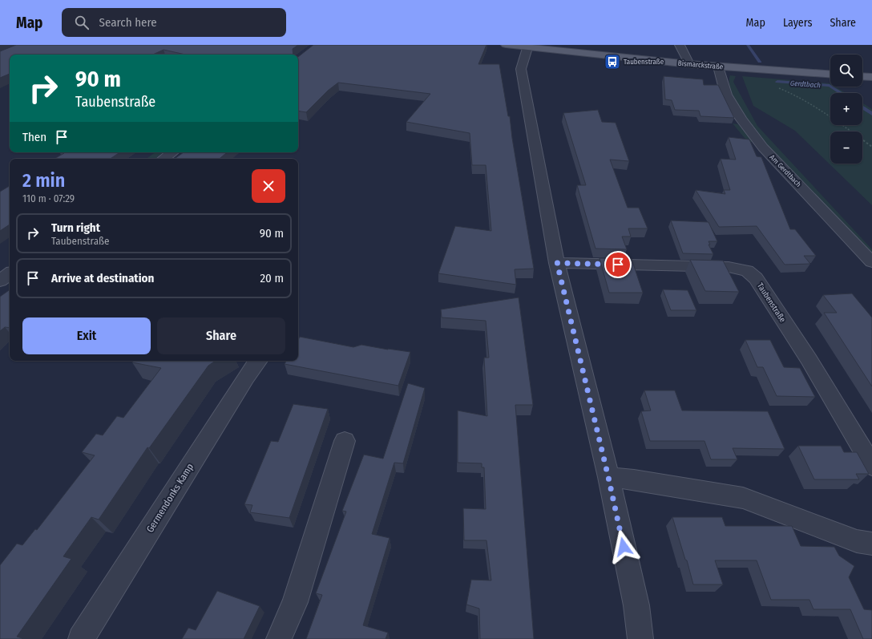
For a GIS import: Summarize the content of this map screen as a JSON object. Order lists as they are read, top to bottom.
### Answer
{
  "streets": {
    "main road": ["Bismarckstraße"],
    "street": ["Am Gerdtbach", "Taubenstraße", "Germendonks Kamp"]
  },
  "crossings": [
    ["Bismarckstraße", "Am Gerdtbach"]
  ],
  "water": ["Gerdtbach"],
  "places": {
    "bus stop": ["Taubenstraße"]
  },
  "page": {
    "header": "Map",
    "search": "Search here",
    "nav": ["Map", "Layers", "Share"],
    "map_buttons": ["+", "−"],
    "turn": ["90 m", "Taubenstraße"],
    "then": "Then",
    "heading": ["2 min", "110 m · 07:29"],
    "list": [
      {
        "name": "Turn right",
        "note": "Taubenstraße",
        "value": "90 m"
      },
      {
        "name": "Arrive at destination",
        "value": "20 m"
      }
    ],
    "buttons": ["Exit", "Share"]
  }
}
